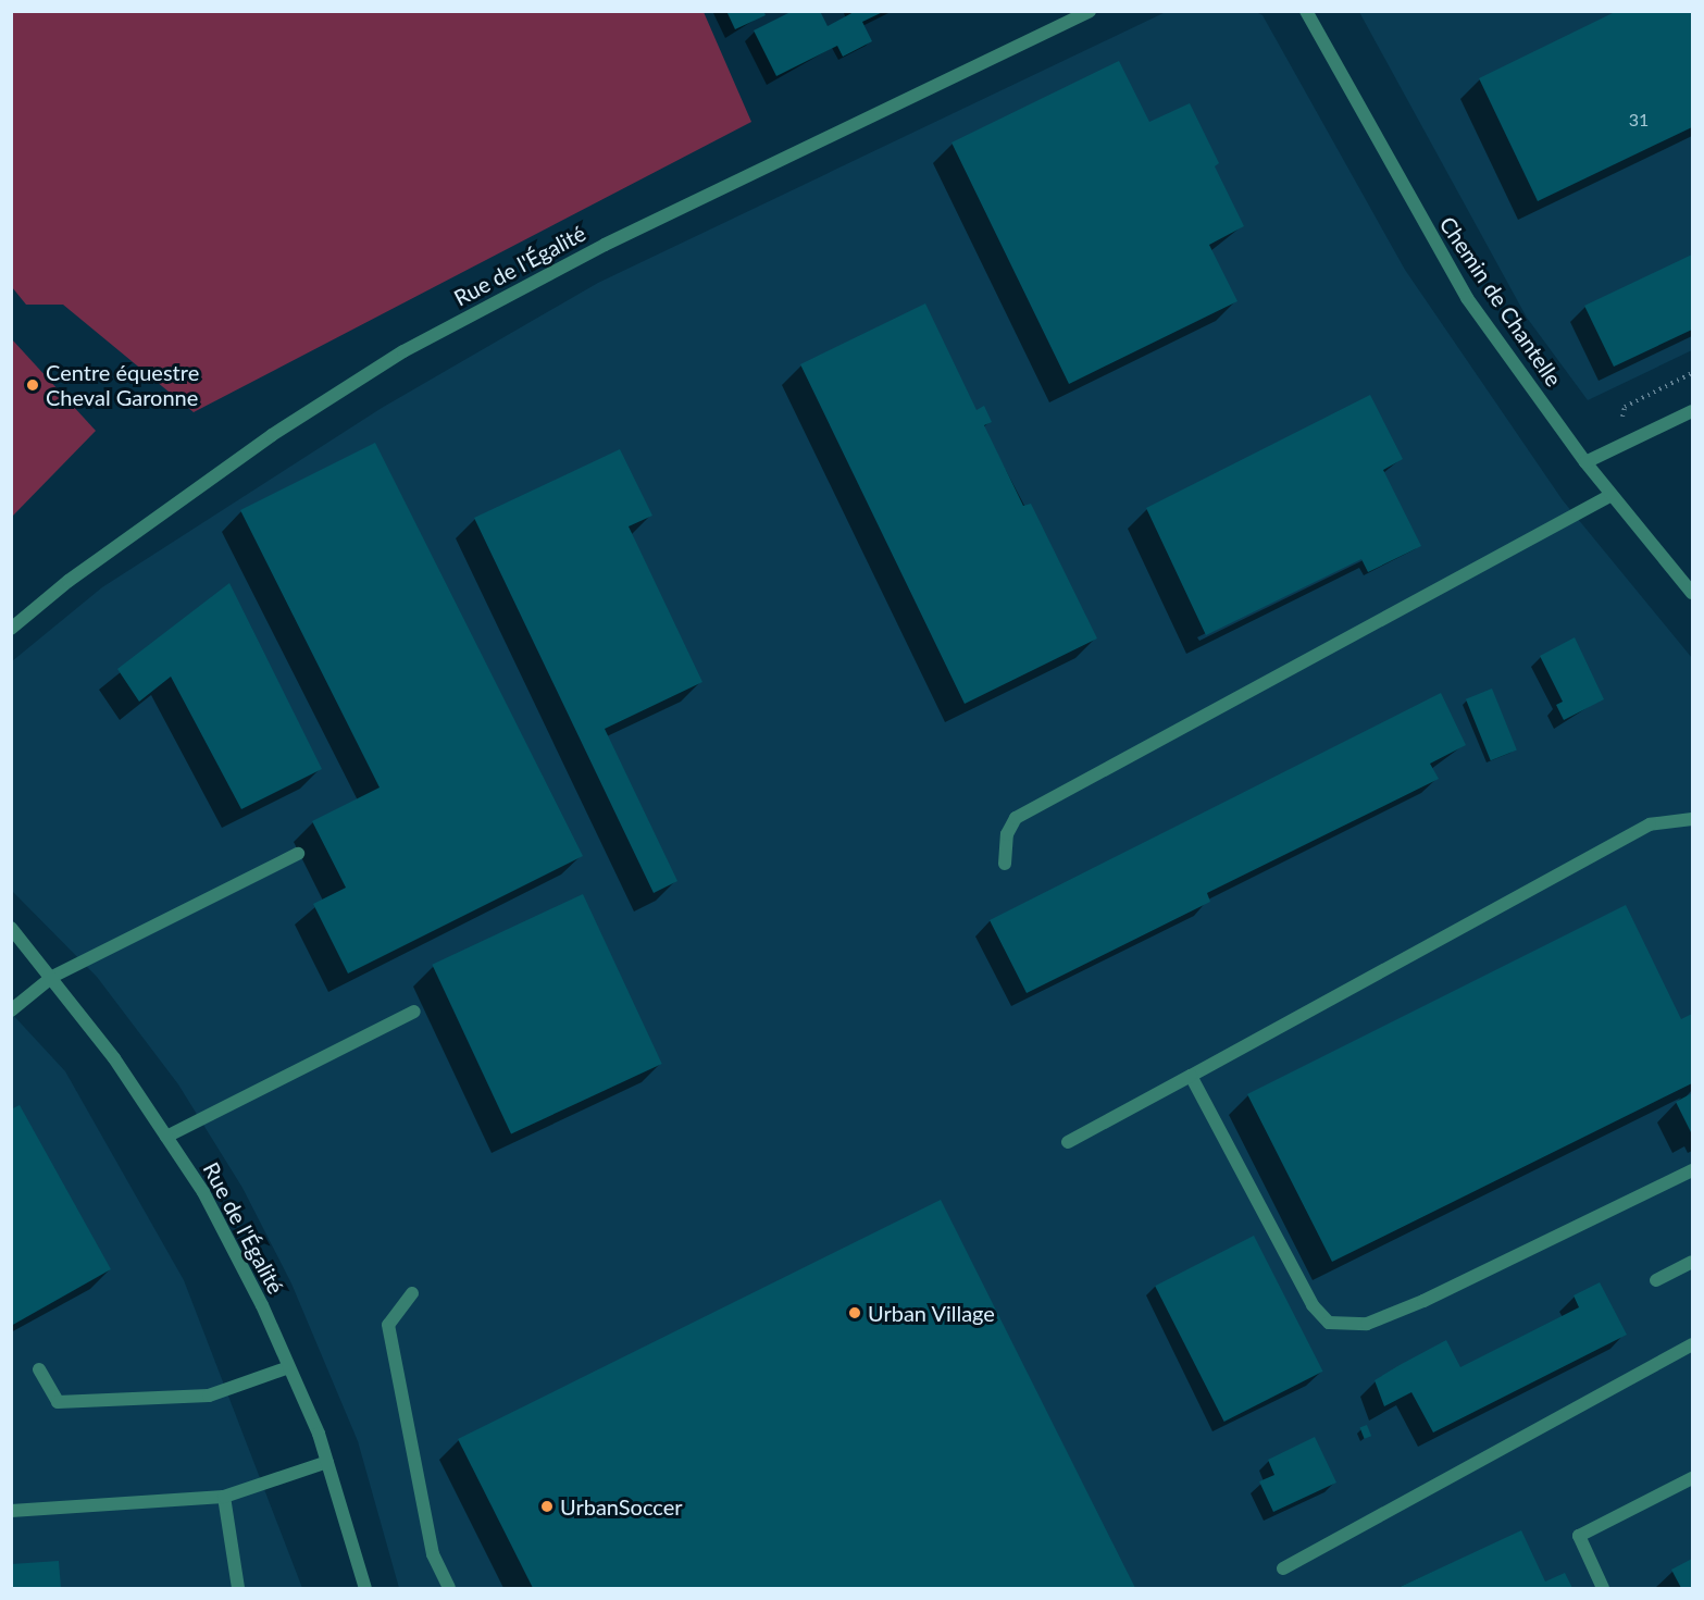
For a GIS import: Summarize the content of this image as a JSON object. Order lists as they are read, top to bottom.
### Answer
{
  "streets": {
    "street": ["Rue de l'Égalité", "Chemin de Chantelle"]
  },
  "places": ["Centre équestre Cheval Garonne", "Urban Village", "UrbanSoccer"],
  "house_numbers": ["31"]
}
